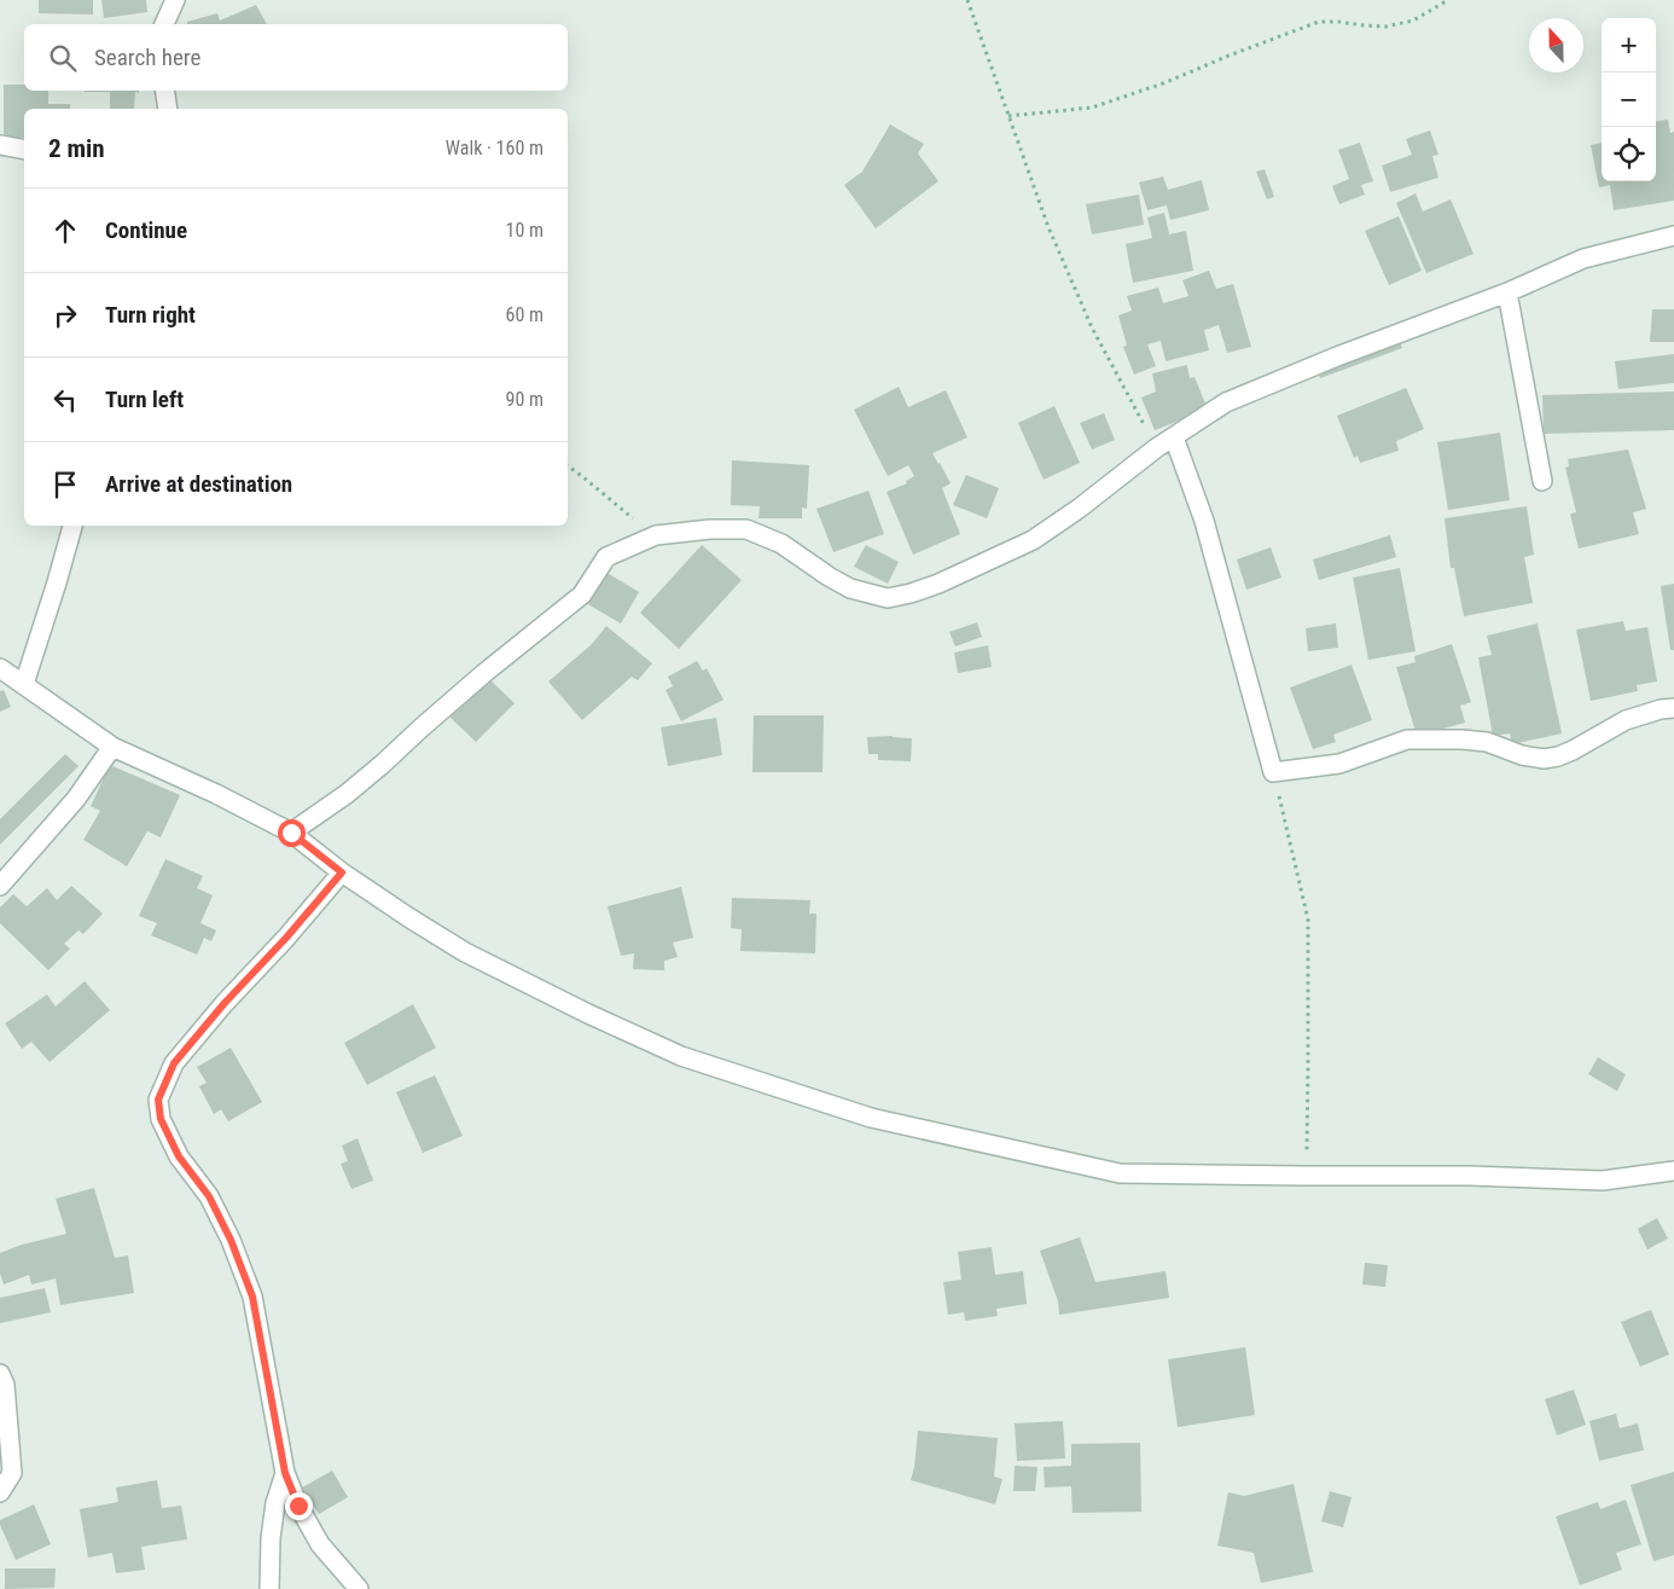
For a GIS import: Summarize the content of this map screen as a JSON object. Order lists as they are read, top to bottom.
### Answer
{
  "north": "top",
  "page": {
    "map_buttons": ["+", "−"],
    "search": "Search here",
    "heading": ["2 min", "Walk · 160 m"],
    "list": [
      ["Continue", "10 m"],
      ["Turn right", "60 m"],
      ["Turn left", "90 m"],
      "Arrive at destination"
    ]
  }
}
